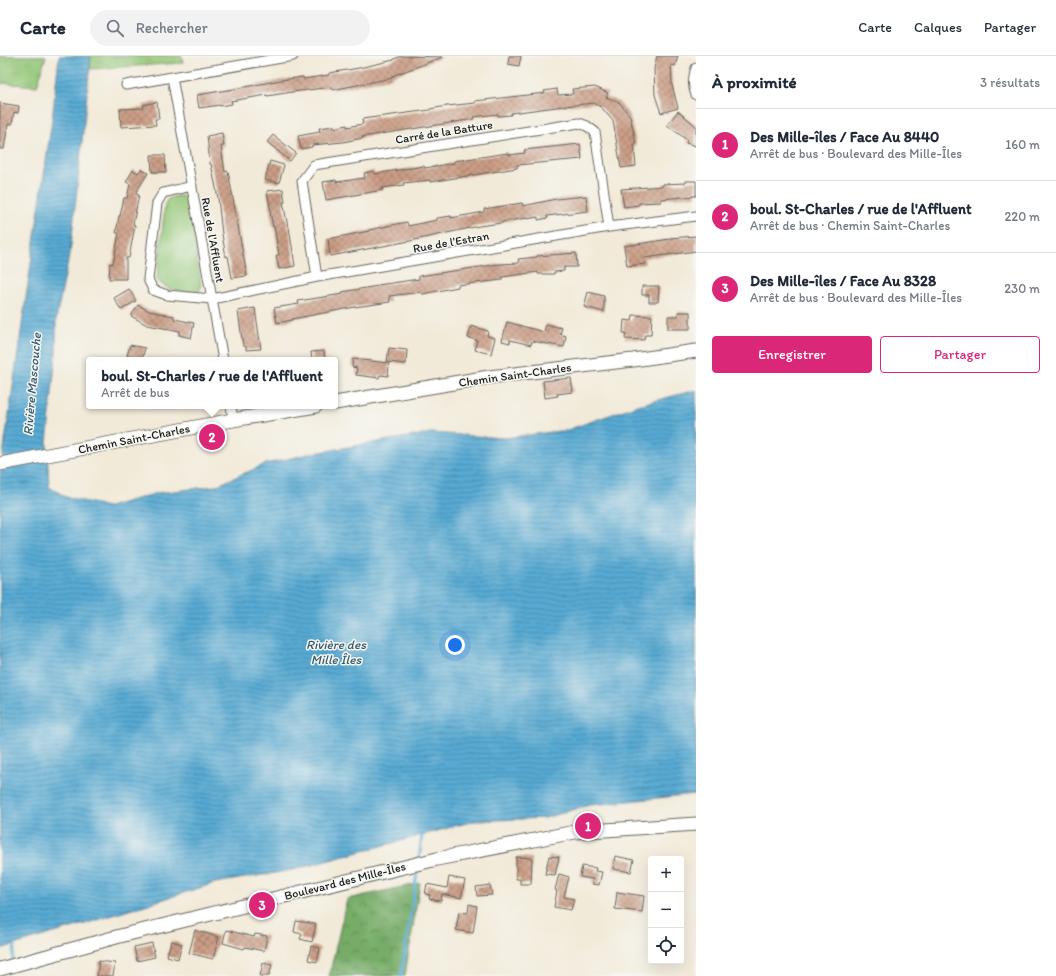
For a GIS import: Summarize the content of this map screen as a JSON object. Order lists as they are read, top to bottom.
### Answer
{
  "streets": {
    "street": [
      "Carré de la Batture",
      "Rue de l'Affluent",
      "Rue de l'Estran",
      "Chemin Saint-Charles",
      "Boulevard des Mille-Îles"
    ]
  },
  "crossings": [
    ["Carré de la Batture", "Rue de l'Estran"],
    ["Rue de l'Affluent", "Rue de l'Estran"]
  ],
  "water": ["Rivière Mascouche", "Rivière des Mille Îles"],
  "page": {
    "header": "Carte",
    "search": "Rechercher",
    "nav": ["Carte", "Calques", "Partager"],
    "heading": ["À proximité", "3 résultats"],
    "list": [
      {
        "mark": "1",
        "name": "Des Mille-îles / Face Au 8440",
        "note": "Arrêt de bus · Boulevard des Mille-Îles",
        "value": "160 m"
      },
      {
        "mark": "2",
        "name": "boul. St-Charles / rue de l'Affluent",
        "note": "Arrêt de bus · Chemin Saint-Charles",
        "value": "220 m"
      },
      {
        "mark": "3",
        "name": "Des Mille-îles / Face Au 8328",
        "note": "Arrêt de bus · Boulevard des Mille-Îles",
        "value": "230 m"
      }
    ],
    "buttons": ["Enregistrer", "Partager"],
    "popup": ["boul. St-Charles / rue de l'Affluent", "Arrêt de bus"],
    "pins": ["2", "1", "3"],
    "map_buttons": ["+", "−"]
  }
}
